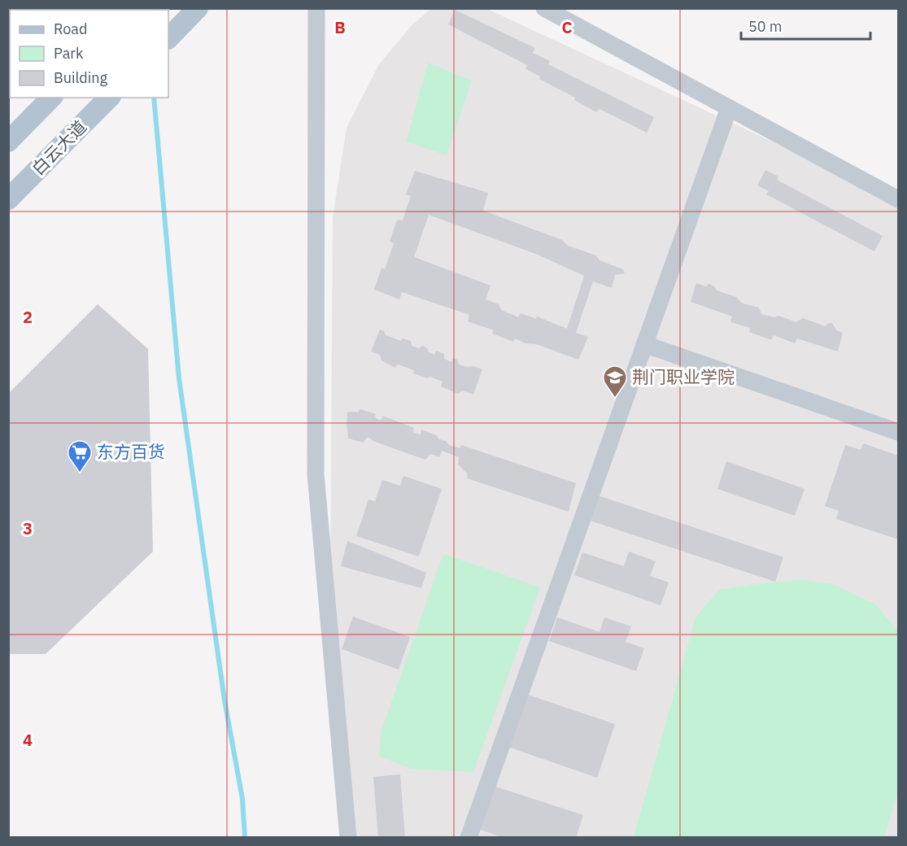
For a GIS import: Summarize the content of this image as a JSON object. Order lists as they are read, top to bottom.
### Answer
{
  "streets": {
    "main road": ["白云大道"]
  },
  "places": {
    "school or university": ["荆门职业学院"],
    "supermarket": ["东方百货"]
  },
  "legend": ["Road", "Park", "Building"],
  "scale_bar": "50 m",
  "grid": {
    "columns": ["B", "C"],
    "rows": ["2", "3", "4"]
  }
}
